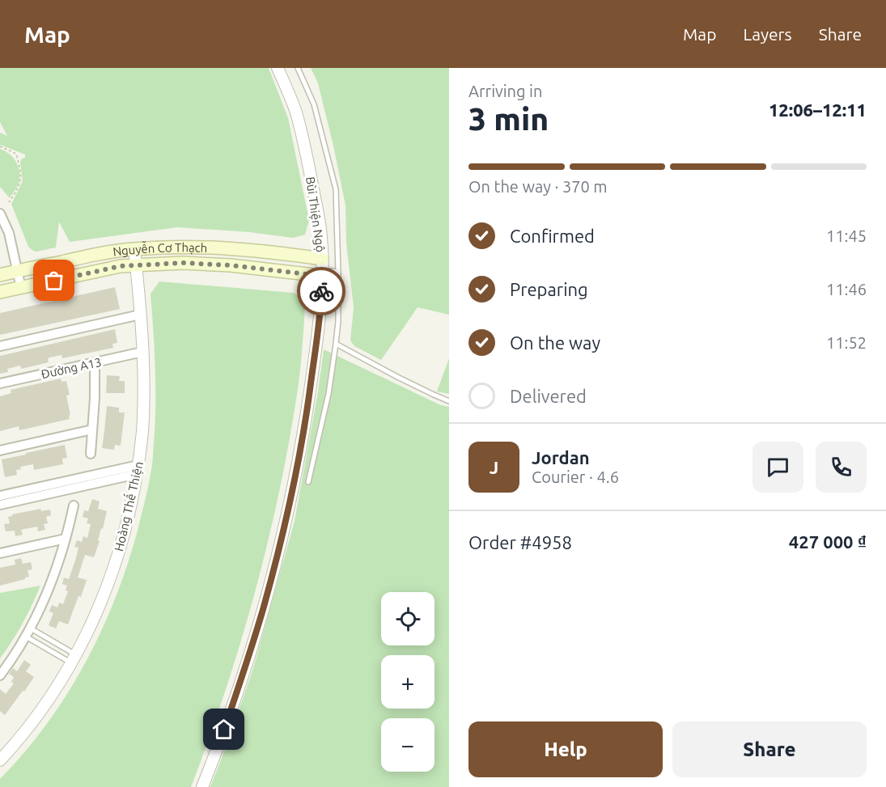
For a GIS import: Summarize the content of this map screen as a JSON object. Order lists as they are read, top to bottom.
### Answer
{
  "streets": {
    "main road": ["Nguyễn Cơ Thạch"],
    "street": ["Bùi Thiện Ngộ", "Đường A13", "Hoàng Thế Thiện"]
  },
  "crossings": [
    ["Bùi Thiện Ngộ", "Nguyễn Cơ Thạch"],
    ["Nguyễn Cơ Thạch", "Hoàng Thế Thiện"],
    ["Đường A13", "Hoàng Thế Thiện"]
  ],
  "page": {
    "header": "Map",
    "nav": ["Map", "Layers", "Share"],
    "heading": ["3 min", "Arriving in", "12:06–12:11"],
    "panel": [
      "Jordan",
      "Courier · 4.6",
      "Order #4958",
      "427 000 ₫"
    ],
    "bar": "On the way · 370 m",
    "list": [
      ["Confirmed", "11:45"],
      ["Preparing", "11:46"],
      ["On the way", "11:52"],
      "Delivered"
    ],
    "round": "J",
    "map_buttons": ["+", "−"],
    "buttons": ["Help", "Share"]
  }
}
